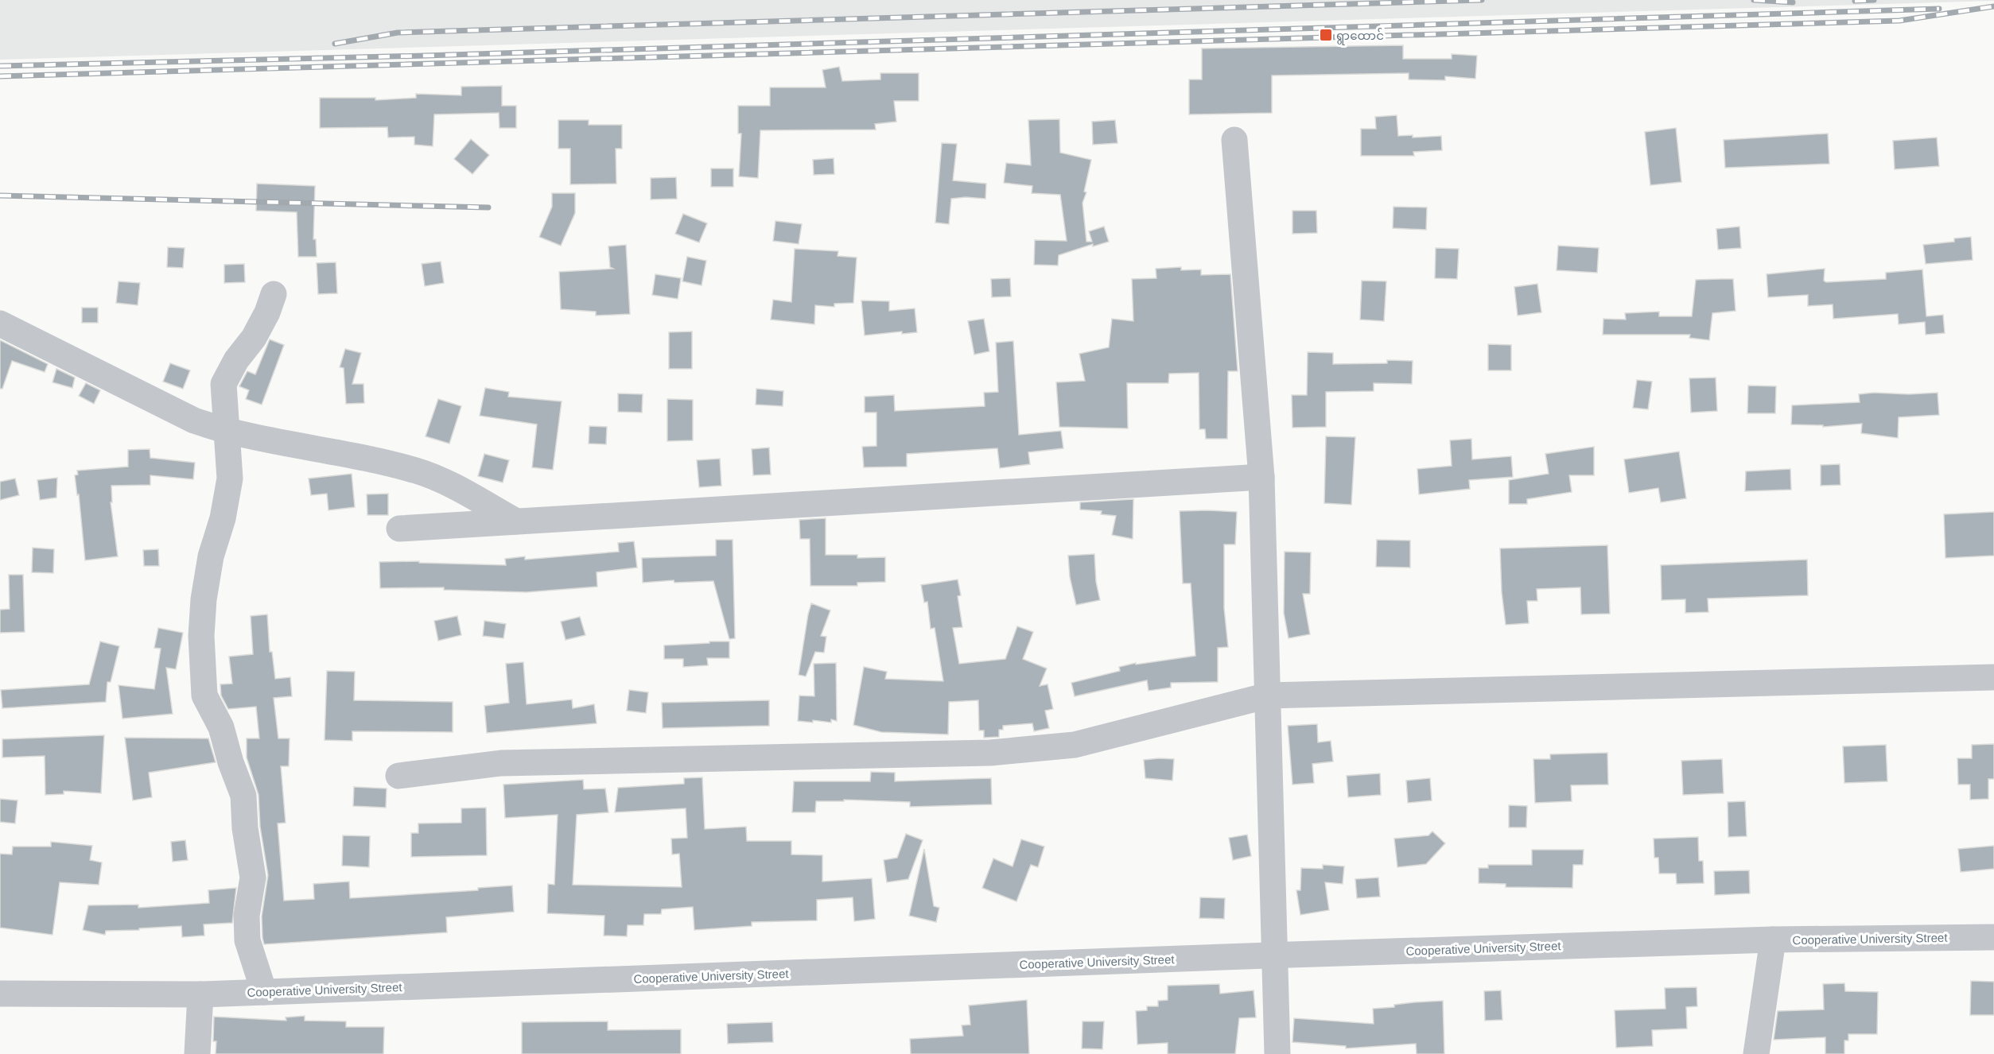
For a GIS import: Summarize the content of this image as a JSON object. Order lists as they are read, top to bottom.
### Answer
{
  "streets": {
    "street": ["Cooperative University Street"]
  },
  "places": {
    "transit": ["ရွာထောင်"]
  }
}
